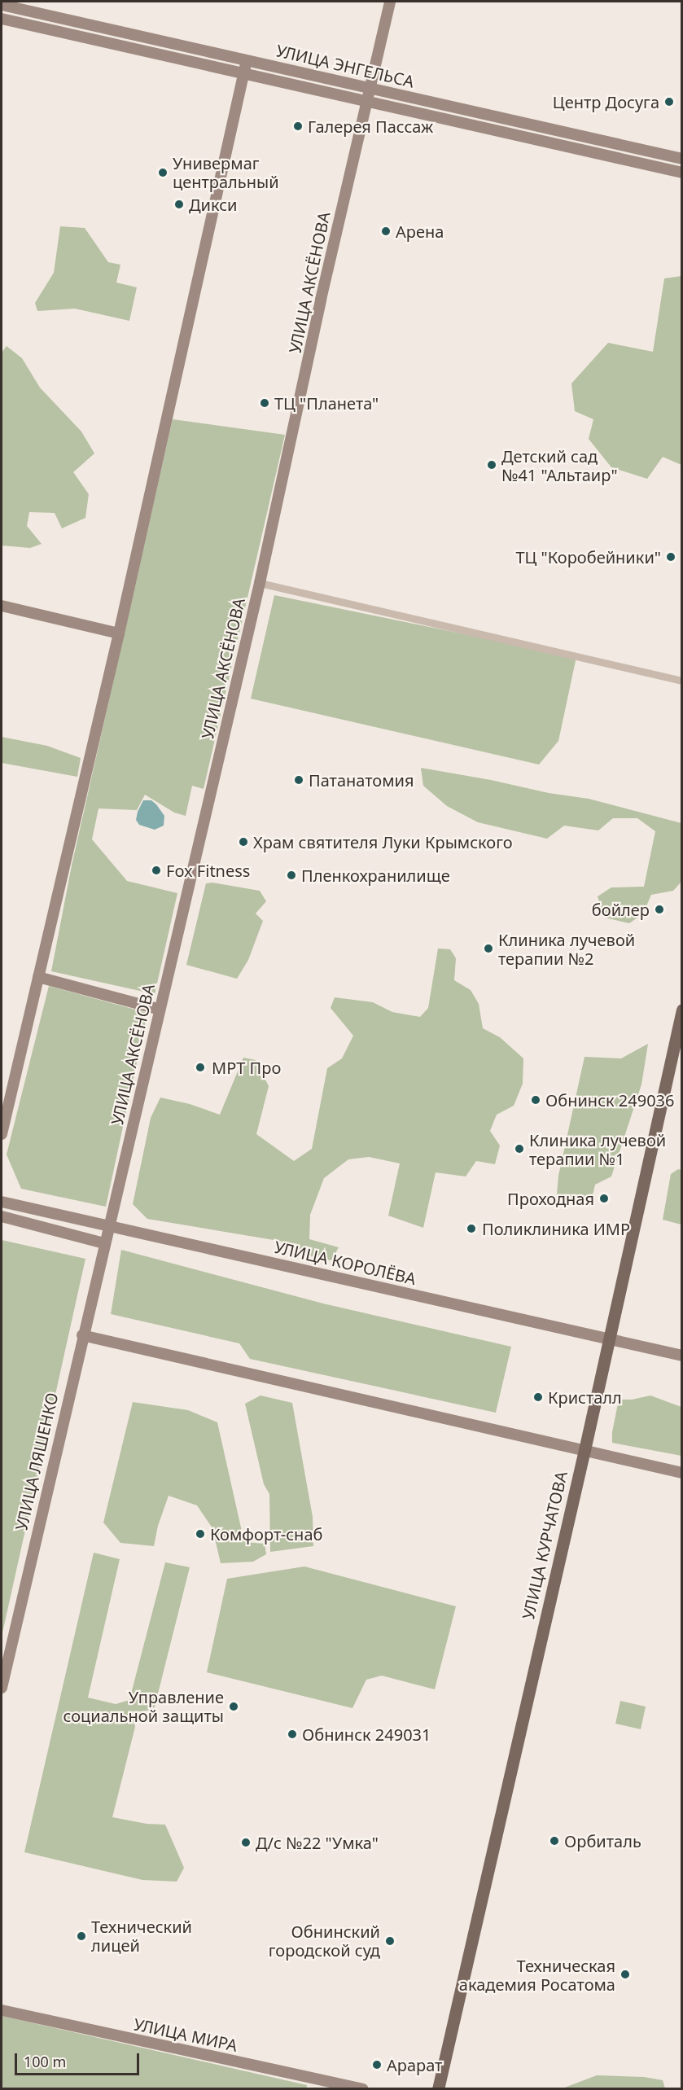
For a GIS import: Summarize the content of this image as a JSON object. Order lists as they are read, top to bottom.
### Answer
{
  "streets": {
    "main road": [
      "УЛИЦА ЭНГЕЛЬСА",
      "УЛИЦА АКСЁНОВА",
      "УЛИЦА КОРОЛЁВА",
      "УЛИЦА ЛЯШЕНКО",
      "УЛИЦА КУРЧАТОВА",
      "УЛИЦА МИРА"
    ]
  },
  "crossings": [
    ["УЛИЦА ЭНГЕЛЬСА", "УЛИЦА АКСЁНОВА"],
    ["УЛИЦА АКСЁНОВА", "УЛИЦА КОРОЛЁВА"],
    ["УЛИЦА АКСЁНОВА", "УЛИЦА ЛЯШЕНКО"],
    ["УЛИЦА КОРОЛЁВА", "УЛИЦА КУРЧАТОВА"]
  ],
  "places": [
    "Центр Досуга",
    "Галерея Пассаж",
    "Универмаг центральный",
    "Дикси",
    "Арена",
    "ТЦ \"Планета\"",
    "Детский сад №41 \"Альтаир\"",
    "ТЦ \"Коробейники\"",
    "Патанатомия",
    "Храм святителя Луки Крымского",
    "Fox Fitness",
    "Пленкохранилище",
    "бойлер",
    "Клиника лучевой терапии №2",
    "МРТ Про",
    "Обнинск 249036",
    "Клиника лучевой терапии №1",
    "Проходная",
    "Поликлиника ИМР",
    "Кристалл",
    "Комфорт-снаб",
    "Управление социальной защиты",
    "Обнинск 249031",
    "Орбиталь",
    "Д/с №22 \"Умка\"",
    "Технический лицей",
    "Обнинский городской суд",
    "Техническая академия Росатома",
    "Арарат"
  ],
  "scale_bar": "100 m"
}
